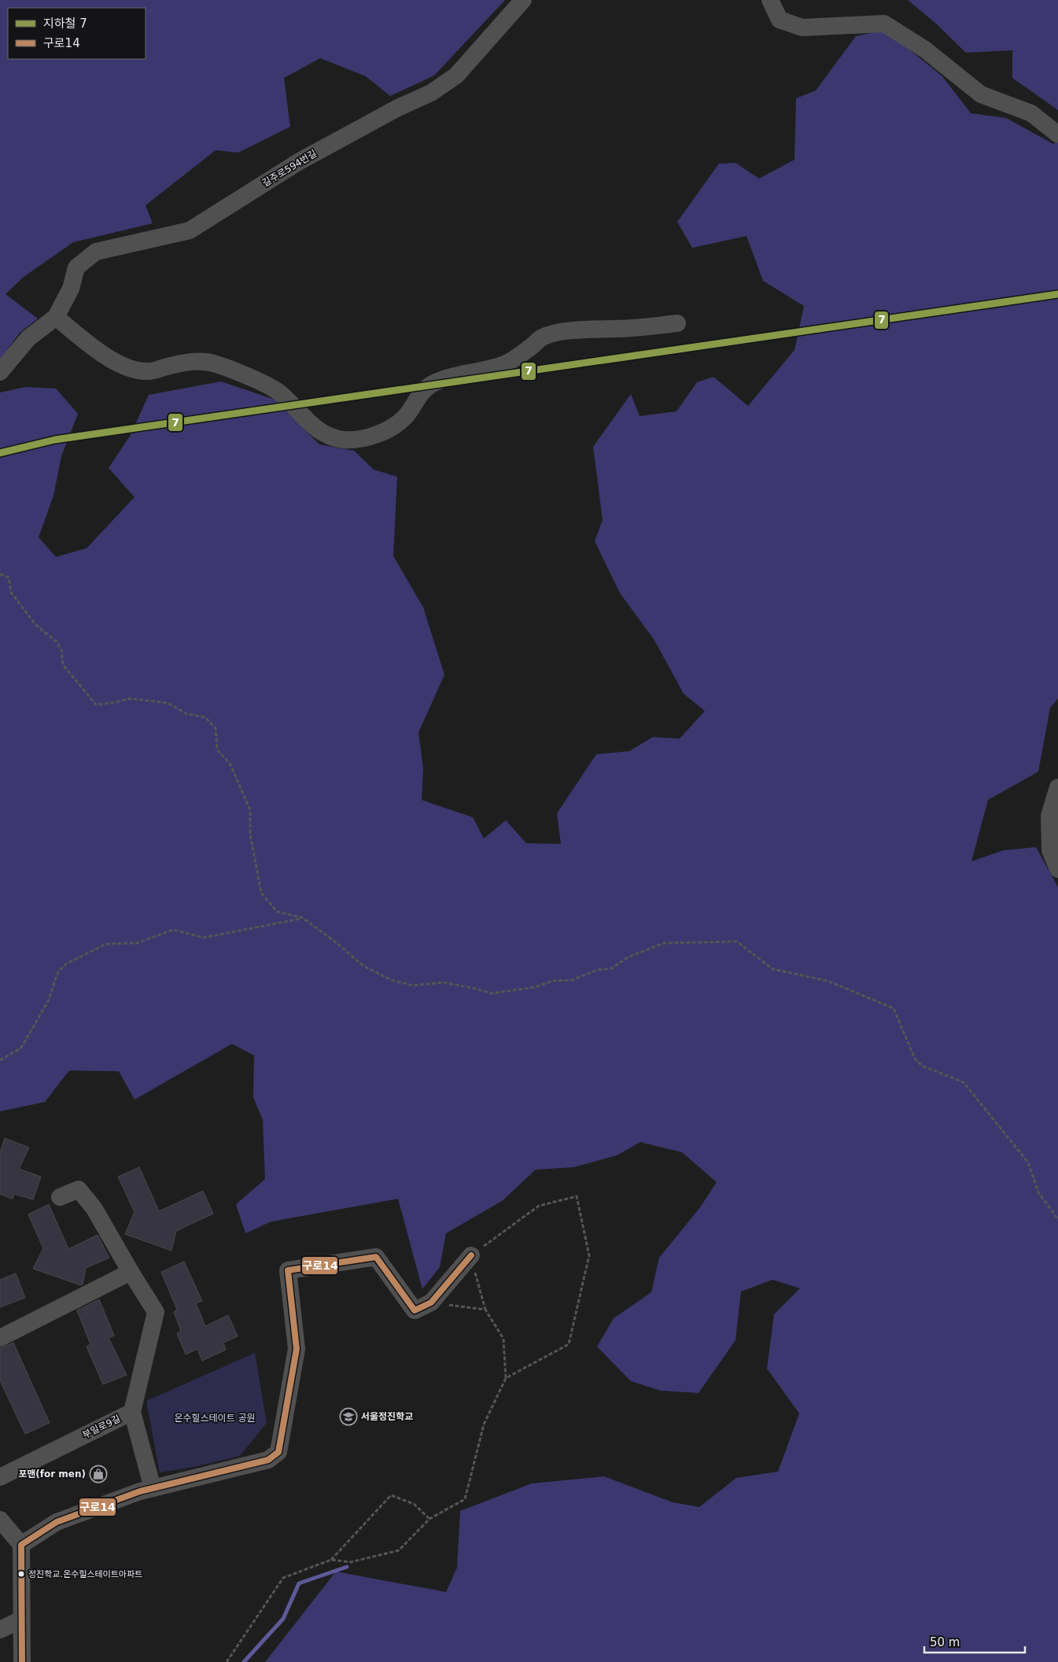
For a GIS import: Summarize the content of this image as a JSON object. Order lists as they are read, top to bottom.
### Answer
{
  "streets": {
    "street": ["길주로594번길", "부일로9길"]
  },
  "parks": ["온수힐스테이트 공원"],
  "places": {
    "school or university": ["서울정진학교"],
    "shop": ["포맨(for men)"],
    "other": ["정진학교.온수힐스테이트아파트"]
  },
  "lines": ["metro line 7", "transit line 구로14"],
  "legend": ["지하철 7", "구로14"],
  "scale_bar": "50 m"
}
